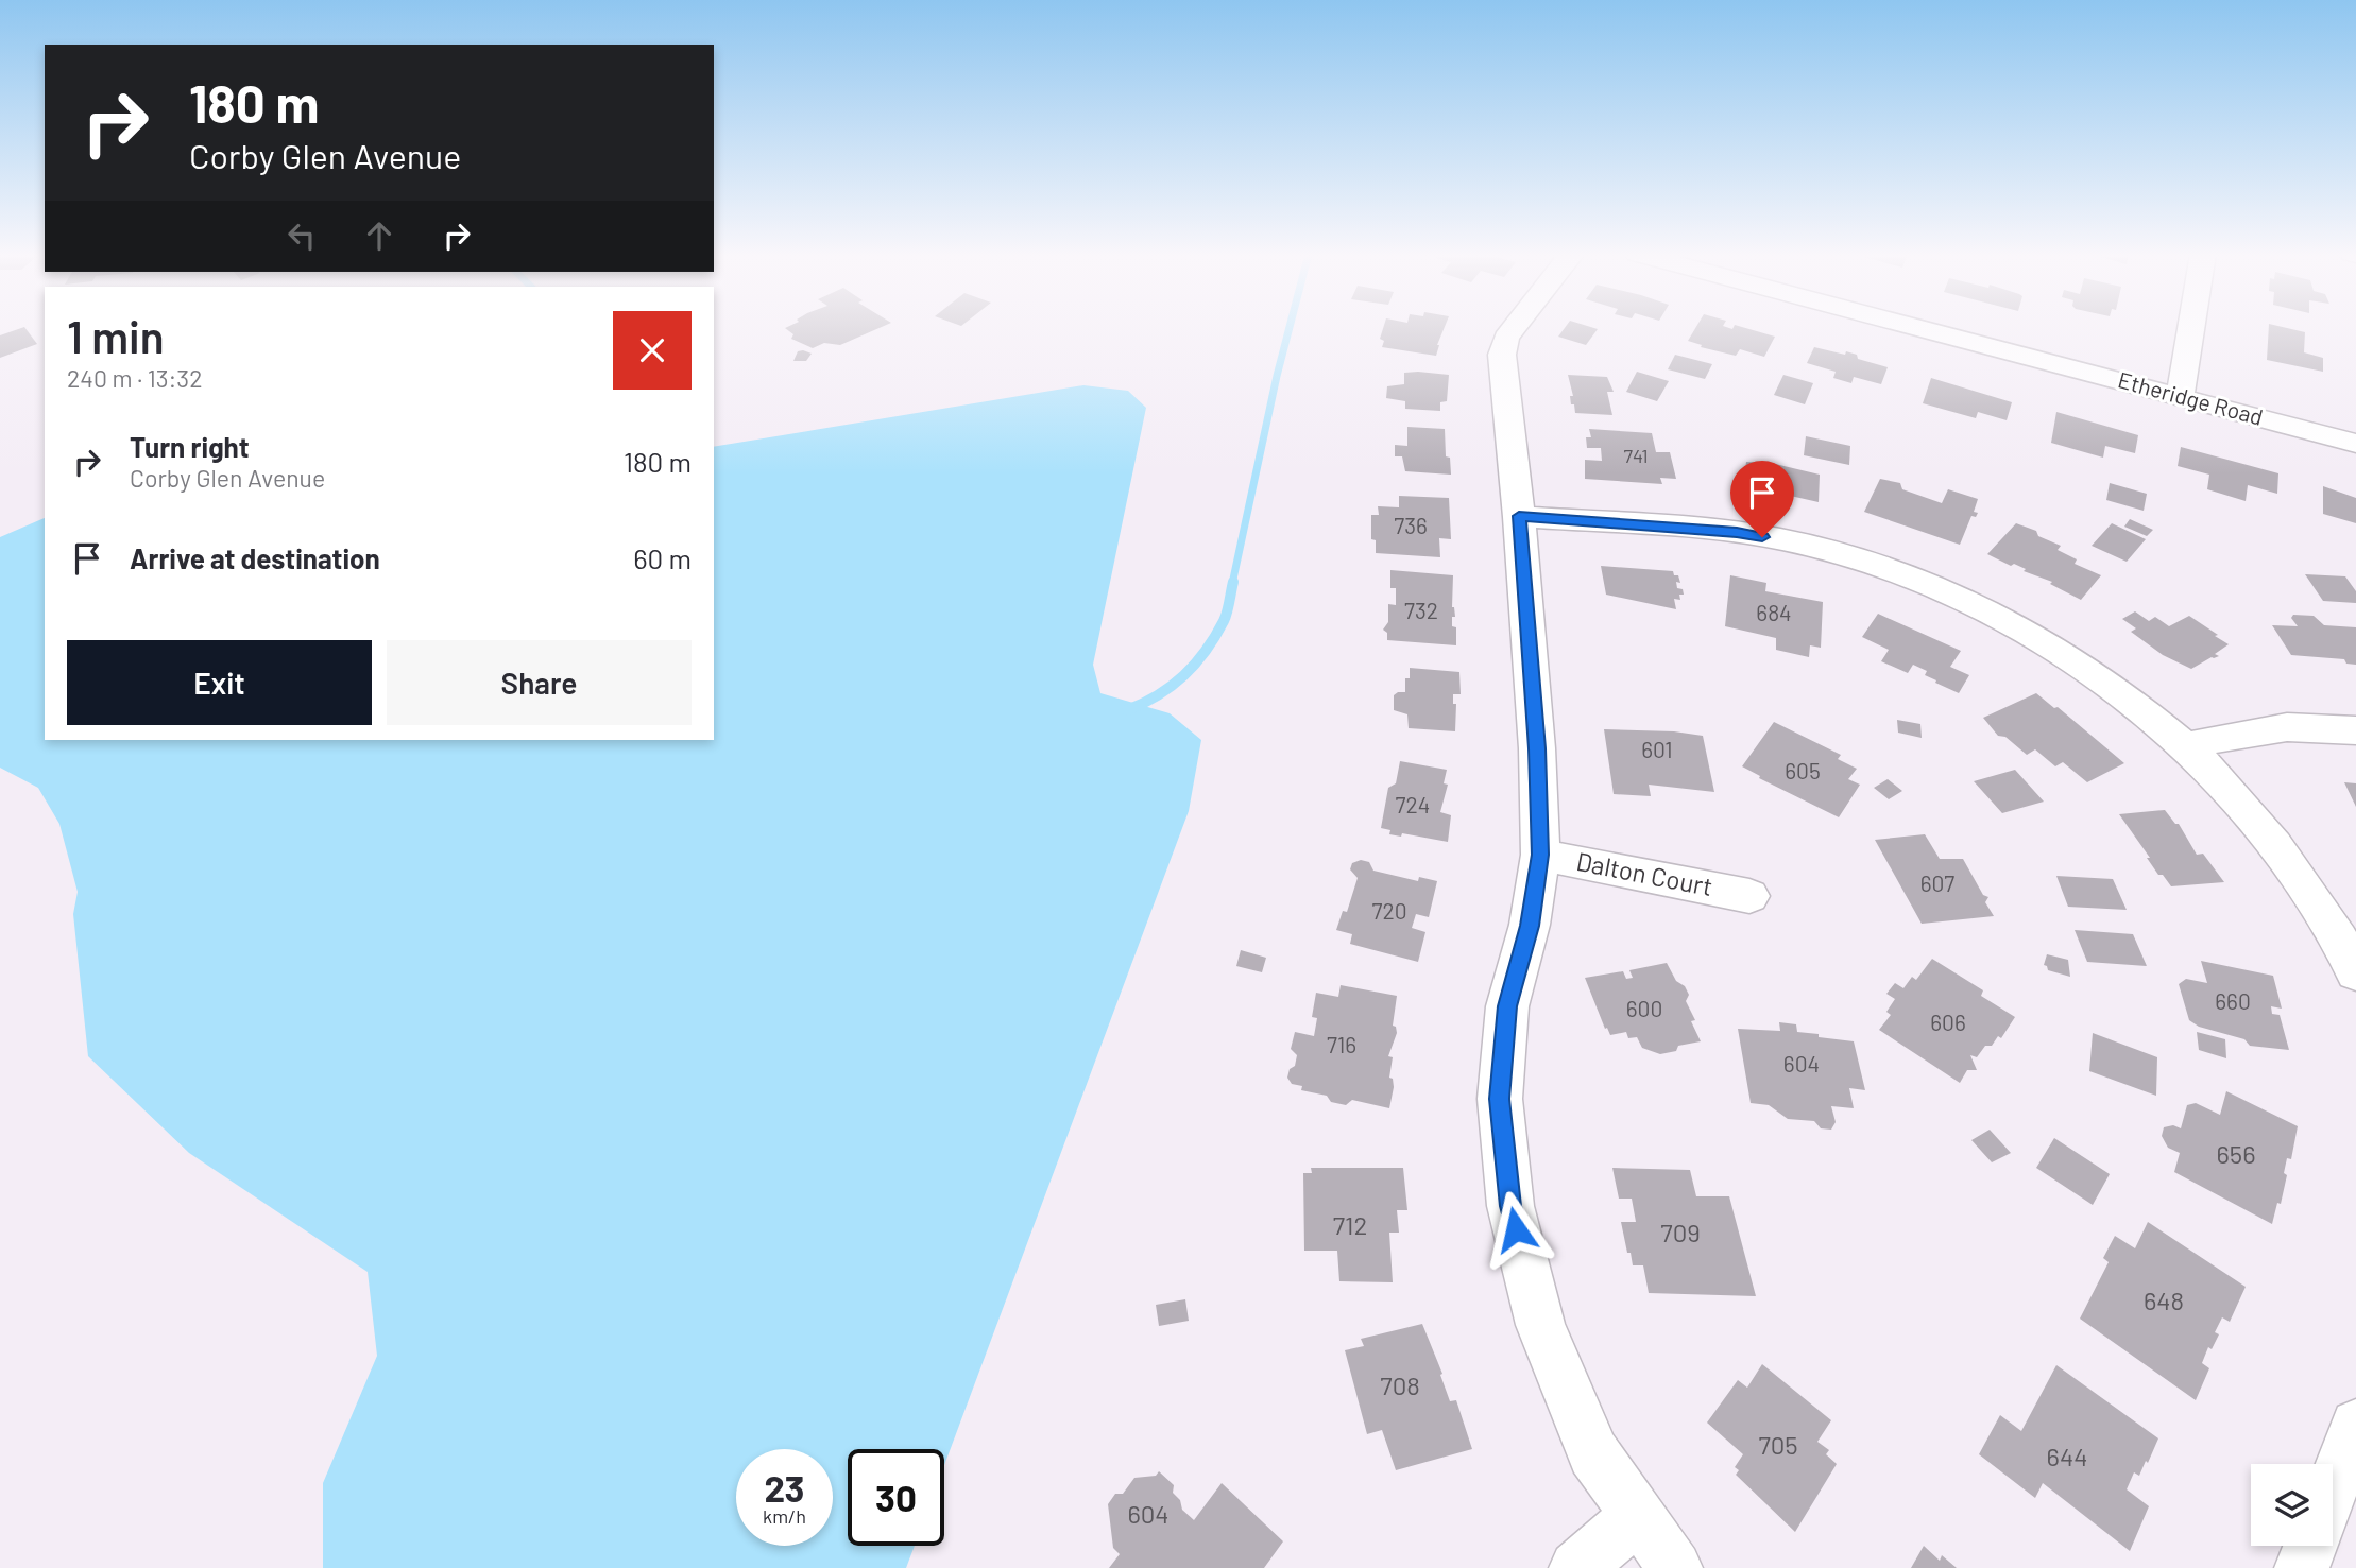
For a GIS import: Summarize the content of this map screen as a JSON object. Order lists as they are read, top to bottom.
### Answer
{
  "streets": {
    "street": ["Etheridge Road", "Dalton Court"]
  },
  "house_numbers": [
    "741",
    "736",
    "732",
    "684",
    "601",
    "605",
    "724",
    "607",
    "720",
    "660",
    "600",
    "606",
    "716",
    "604",
    "656",
    "712",
    "709",
    "648",
    "708",
    "705",
    "644",
    "604"
  ],
  "page": {
    "turn": ["180 m", "Corby Glen Avenue"],
    "heading": ["1 min", "240 m · 13:32"],
    "list": [
      {
        "name": "Turn right",
        "note": "Corby Glen Avenue",
        "value": "180 m"
      },
      {
        "name": "Arrive at destination",
        "value": "60 m"
      }
    ],
    "buttons": ["Exit", "Share"],
    "speed": "23 km/h",
    "limit": "30"
  }
}
